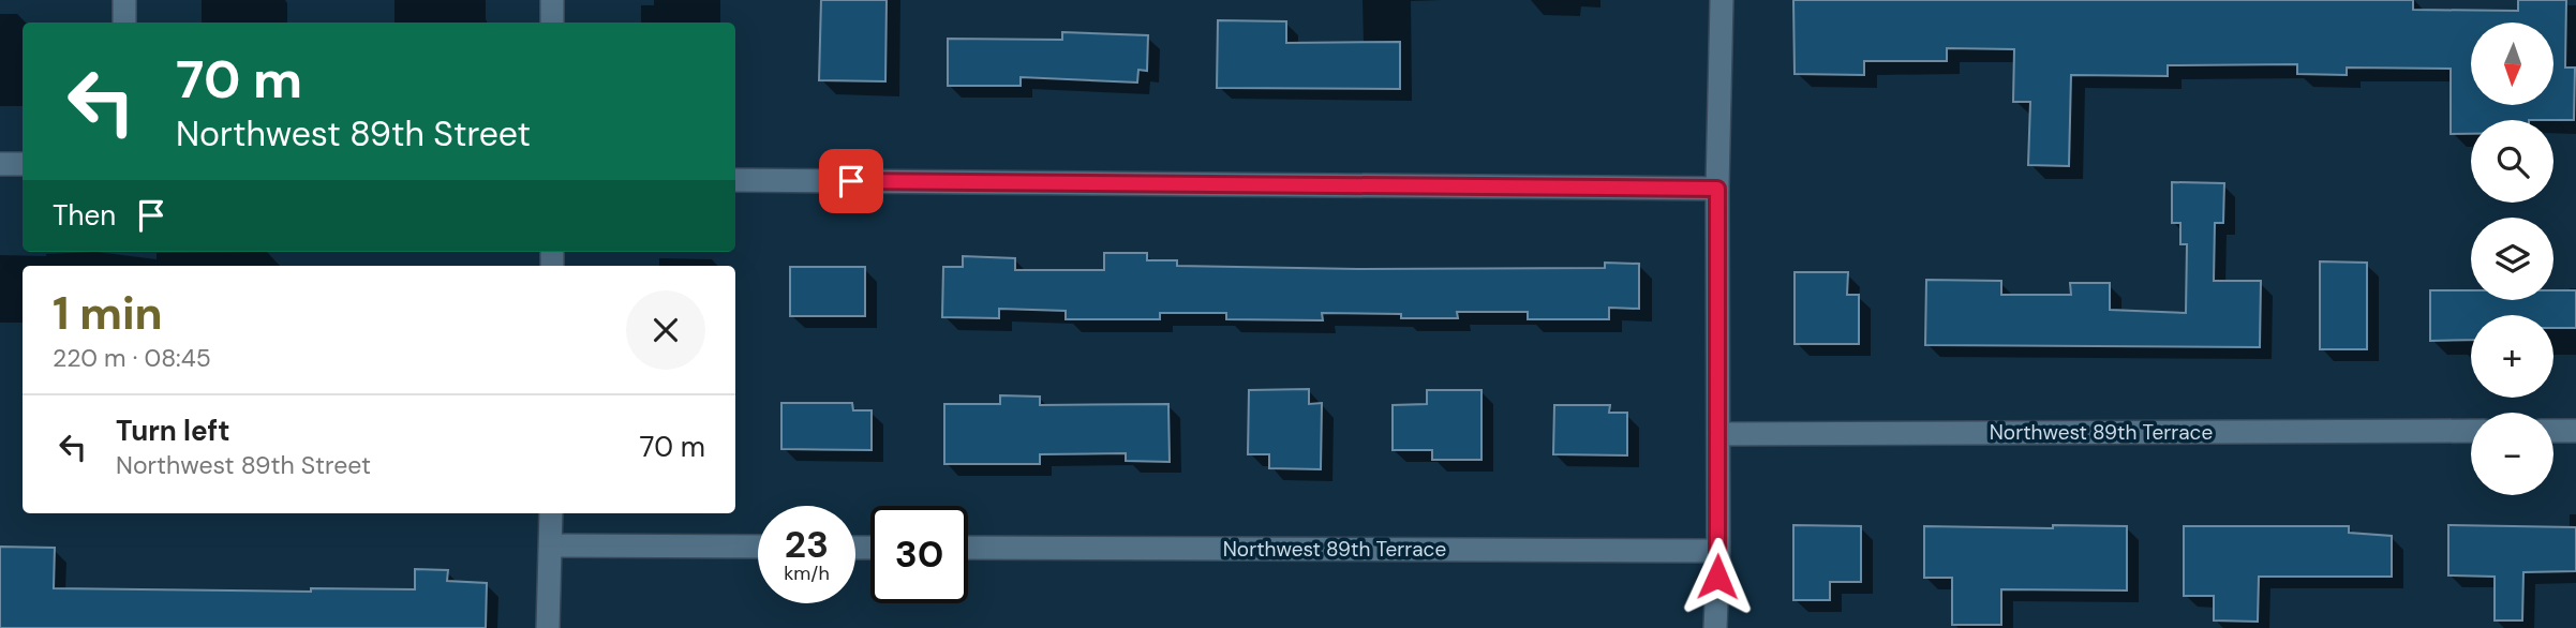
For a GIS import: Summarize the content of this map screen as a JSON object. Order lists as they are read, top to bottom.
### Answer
{
  "streets": {
    "street": ["Northwest 89th Terrace"]
  },
  "north": "bottom",
  "page": {
    "map_buttons": ["+", "−"],
    "turn": ["70 m", "Northwest 89th Street"],
    "then": "Then",
    "heading": ["1 min", "220 m · 08:45"],
    "list": [
      {
        "name": "Turn left",
        "note": "Northwest 89th Street",
        "value": "70 m"
      }
    ],
    "speed": "23 km/h",
    "limit": "30"
  }
}
